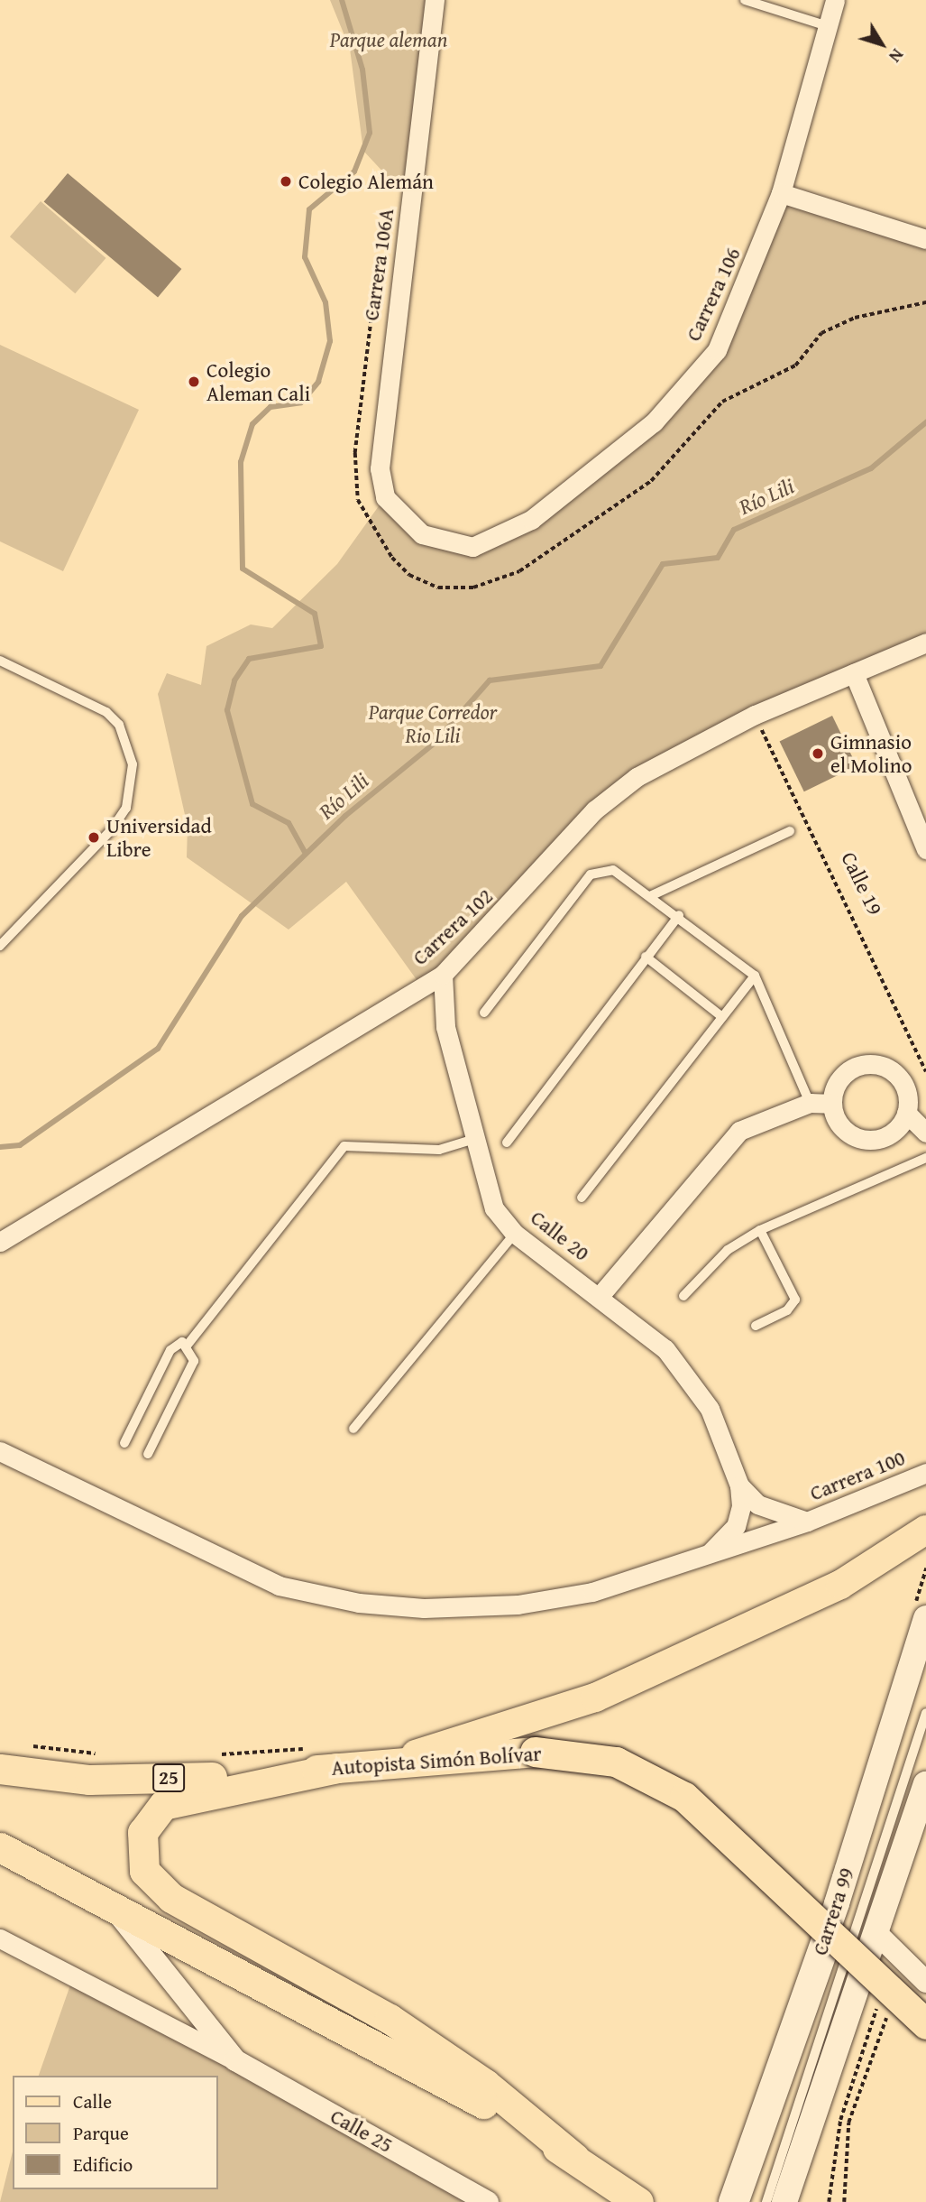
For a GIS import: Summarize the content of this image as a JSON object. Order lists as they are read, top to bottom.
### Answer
{
  "streets": {
    "highway": ["Autopista Simón Bolívar", "25"],
    "main road": ["Carrera 99"],
    "street": [
      "Carrera 106A",
      "Carrera 106",
      "Carrera 102",
      "Calle 20",
      "Carrera 100",
      "Calle 25"
    ],
    "path": ["Calle 19"]
  },
  "crossings": [
    ["Carrera 106A", "Carrera 106"],
    ["Calle 19", "Carrera 102"],
    ["Carrera 102", "Calle 20"],
    ["Calle 20", "Carrera 100"]
  ],
  "water": ["Río Lili"],
  "parks": ["Parque aleman", "Parque Corredor Rio Lili"],
  "places": [
    "Colegio Alemán",
    "Colegio Aleman Cali",
    "Gimnasio el Molino",
    "Universidad Libre"
  ],
  "legend": ["Calle", "Parque", "Edificio"],
  "north": "bottom right"
}
